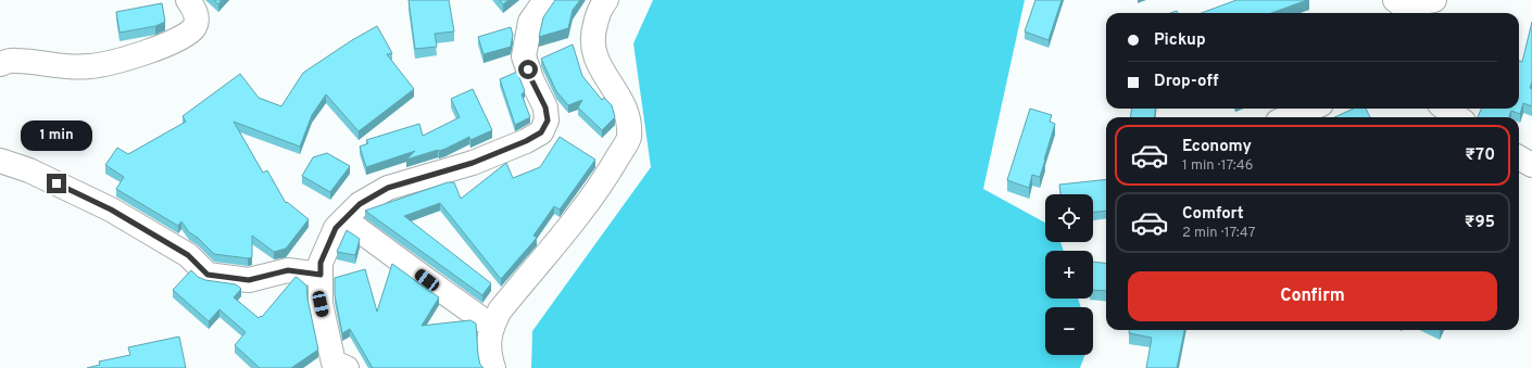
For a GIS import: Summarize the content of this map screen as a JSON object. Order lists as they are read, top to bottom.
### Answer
{
  "page": {
    "banner": ["Pickup", "Drop-off"],
    "bubble": "1 min",
    "list": [
      {
        "name": "Economy",
        "note": "1 min · 17:46",
        "value": "₹70"
      },
      {
        "name": "Comfort",
        "note": "2 min · 17:47",
        "value": "₹95"
      }
    ],
    "map_buttons": ["+", "−"],
    "buttons": "Confirm"
  }
}
